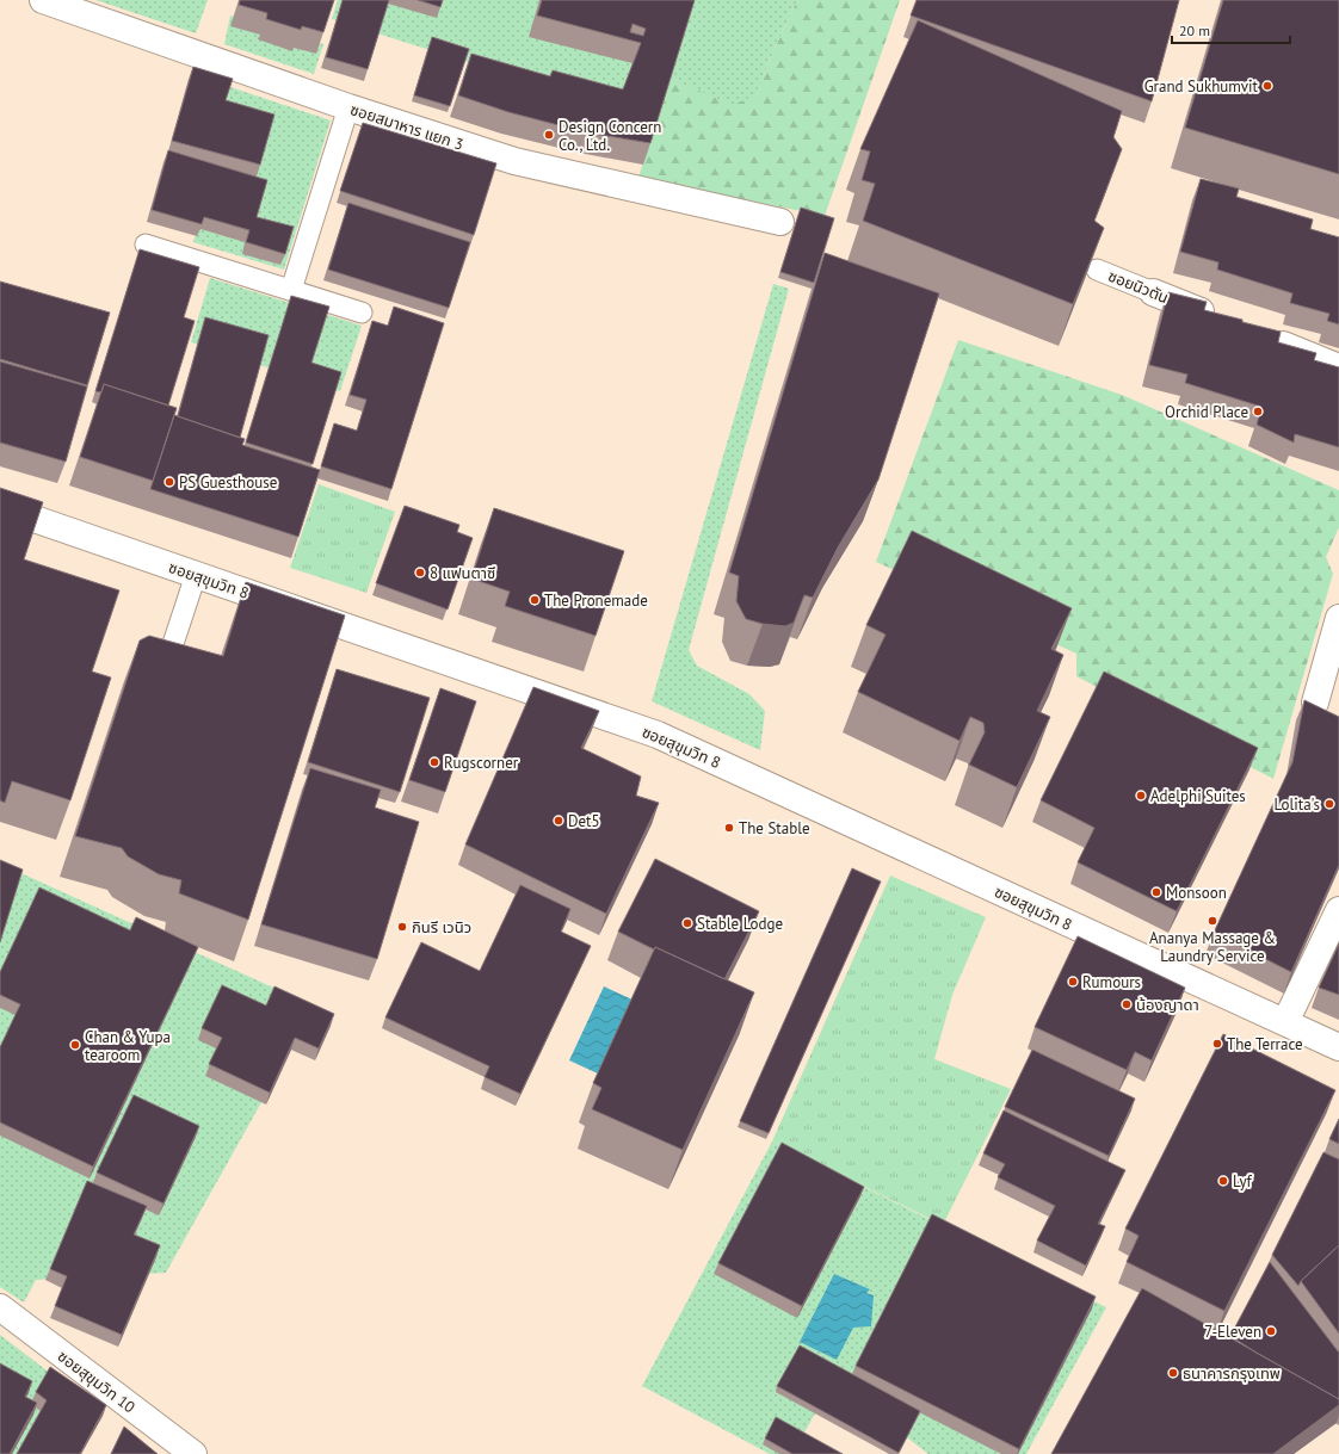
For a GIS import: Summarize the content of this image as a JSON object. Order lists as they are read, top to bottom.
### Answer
{
  "streets": {
    "street": [
      "ซอยสมาหาร แยก 3",
      "ซอยนิวตัน",
      "ซอยสุขุมวิท 8",
      "ซอยสุขุมวิท 10"
    ]
  },
  "places": [
    "Grand Sukhumvit",
    "Design Concern Co., Ltd.",
    "Orchid Place",
    "PS Guesthouse",
    "8 แฟนตาซี",
    "The Pronemade",
    "Rugscorner",
    "Adelphi Suites",
    "Lolita's",
    "Det5",
    "The Stable",
    "Monsoon",
    "Ananya Massage & Laundry Service",
    "Stable Lodge",
    "กินรี เวนิว",
    "Rumours",
    "น้องญาดา",
    "The Terrace",
    "Chan & Yupa tearoom",
    "Lyf",
    "7-Eleven",
    "ธนาคารกรุงเทพ"
  ],
  "scale_bar": "20 m"
}
